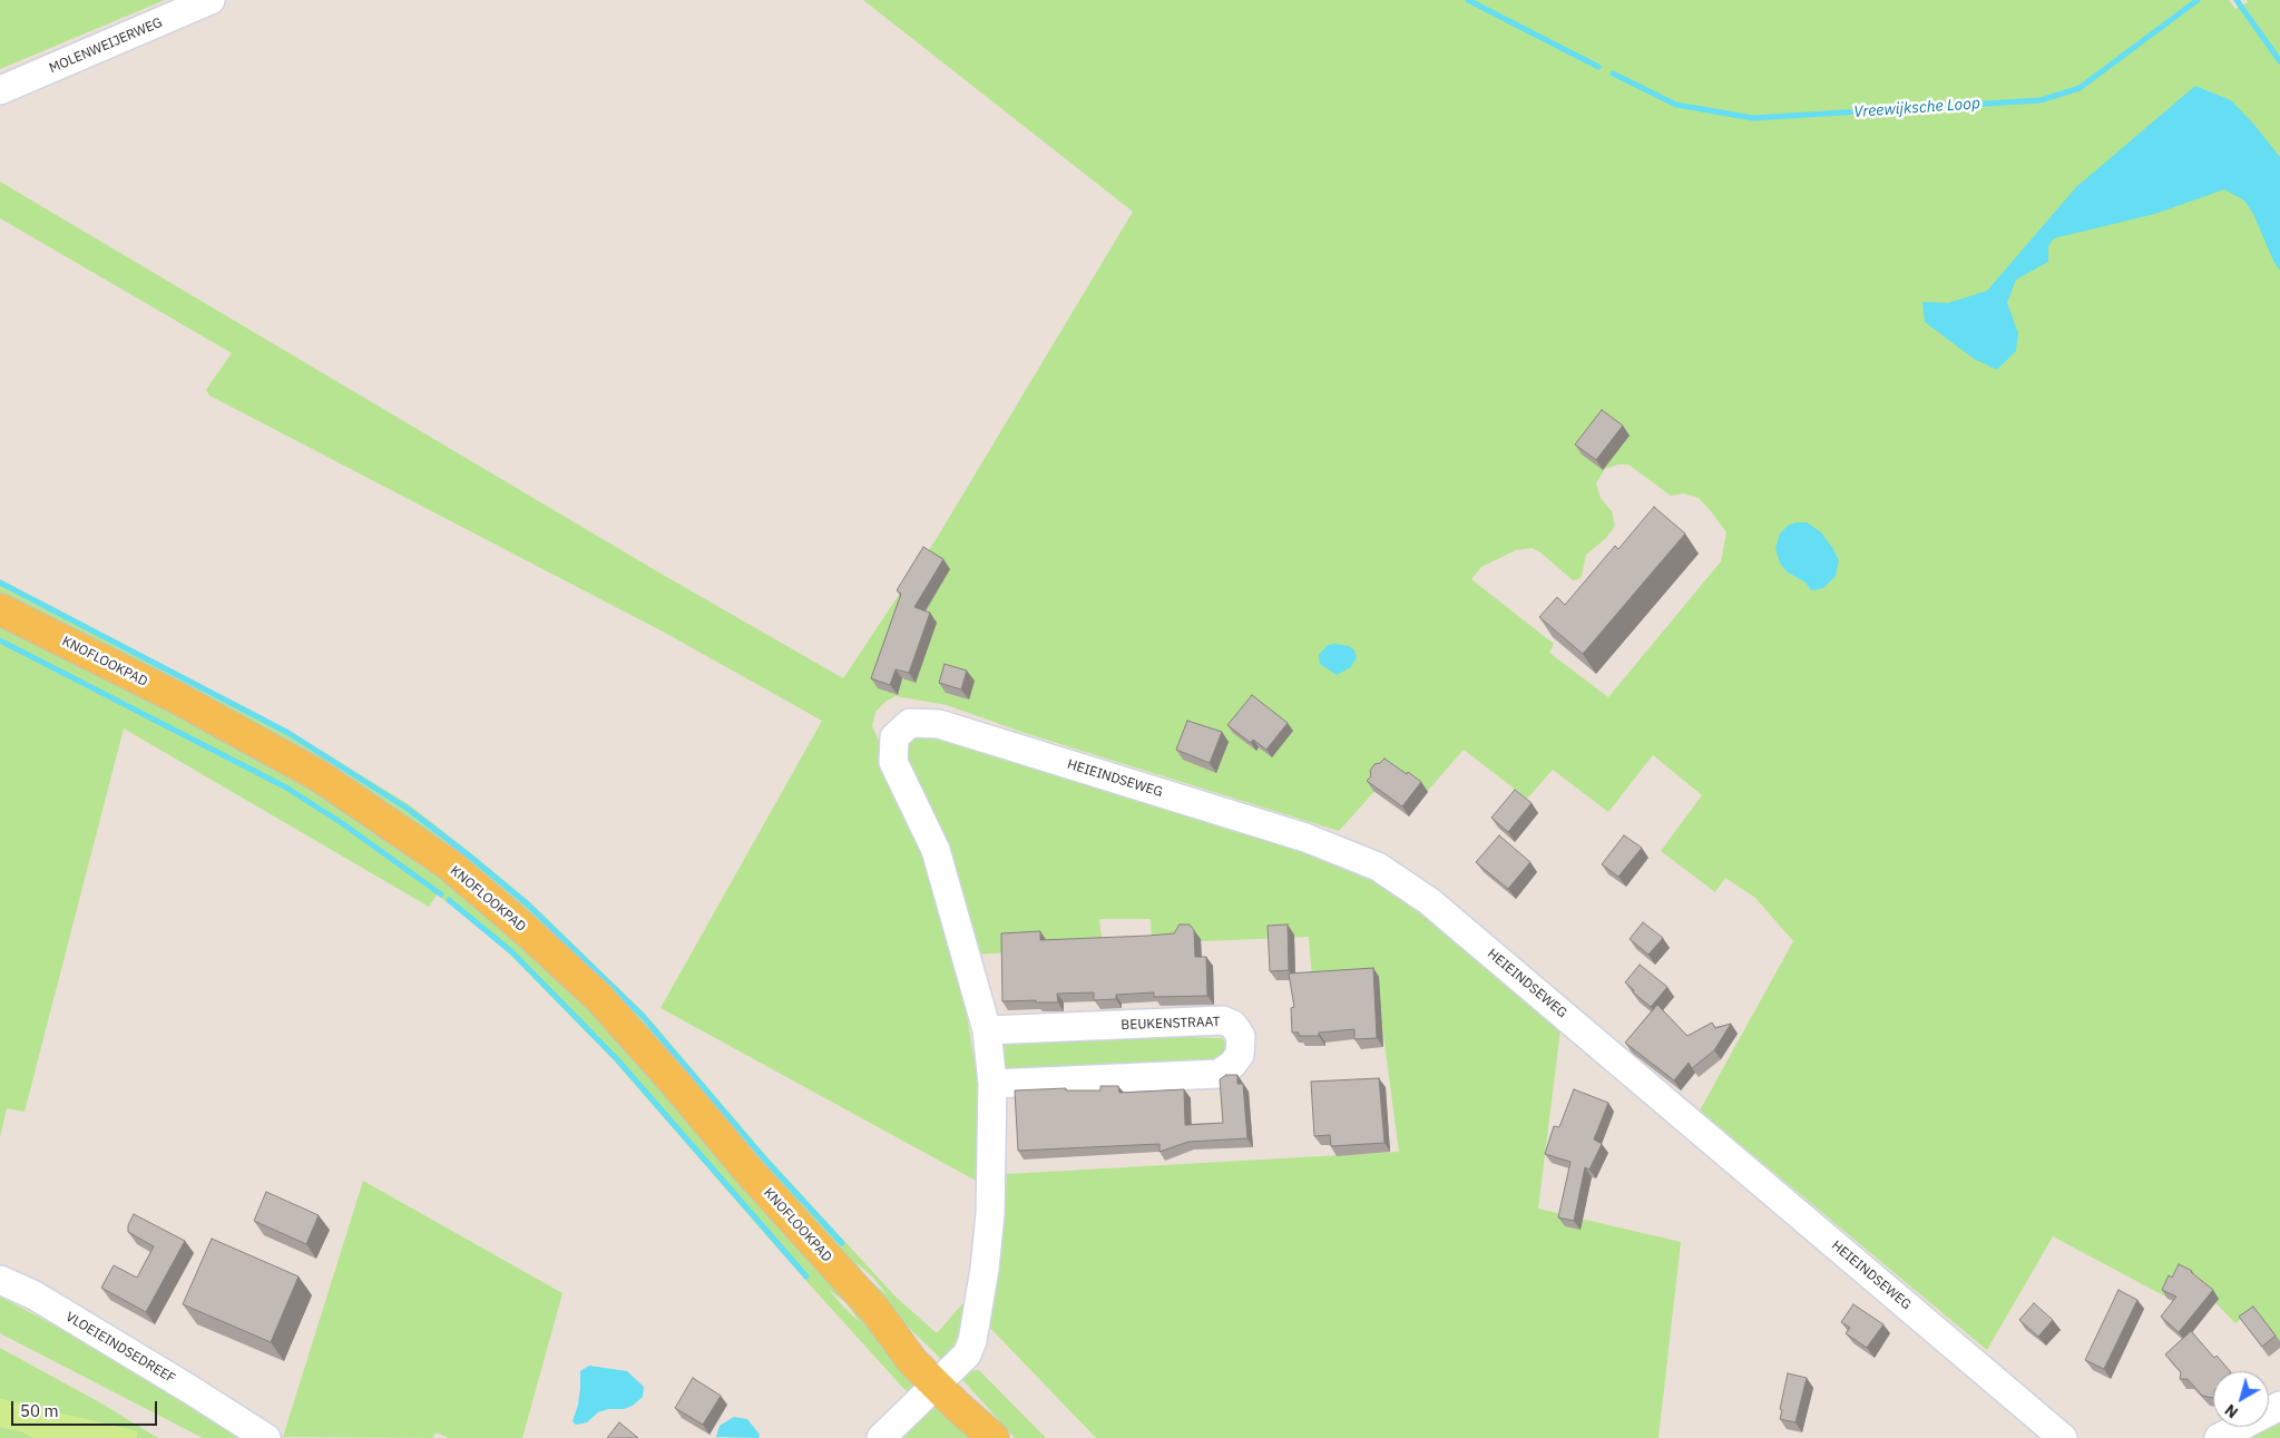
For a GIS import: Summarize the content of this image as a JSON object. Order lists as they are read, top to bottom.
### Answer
{
  "streets": {
    "main road": ["KNOFLOOKPAD"],
    "street": [
      "MOLENWEIJERWEG",
      "HEIEINDSEWEG",
      "BEUKENSTRAAT",
      "VLOEIEINDSEDREEF"
    ]
  },
  "crossings": [
    ["HEIEINDSEWEG", "BEUKENSTRAAT"]
  ],
  "water": ["Vreewijksche Loop"],
  "scale_bar": "50 m",
  "north": "bottom left"
}
